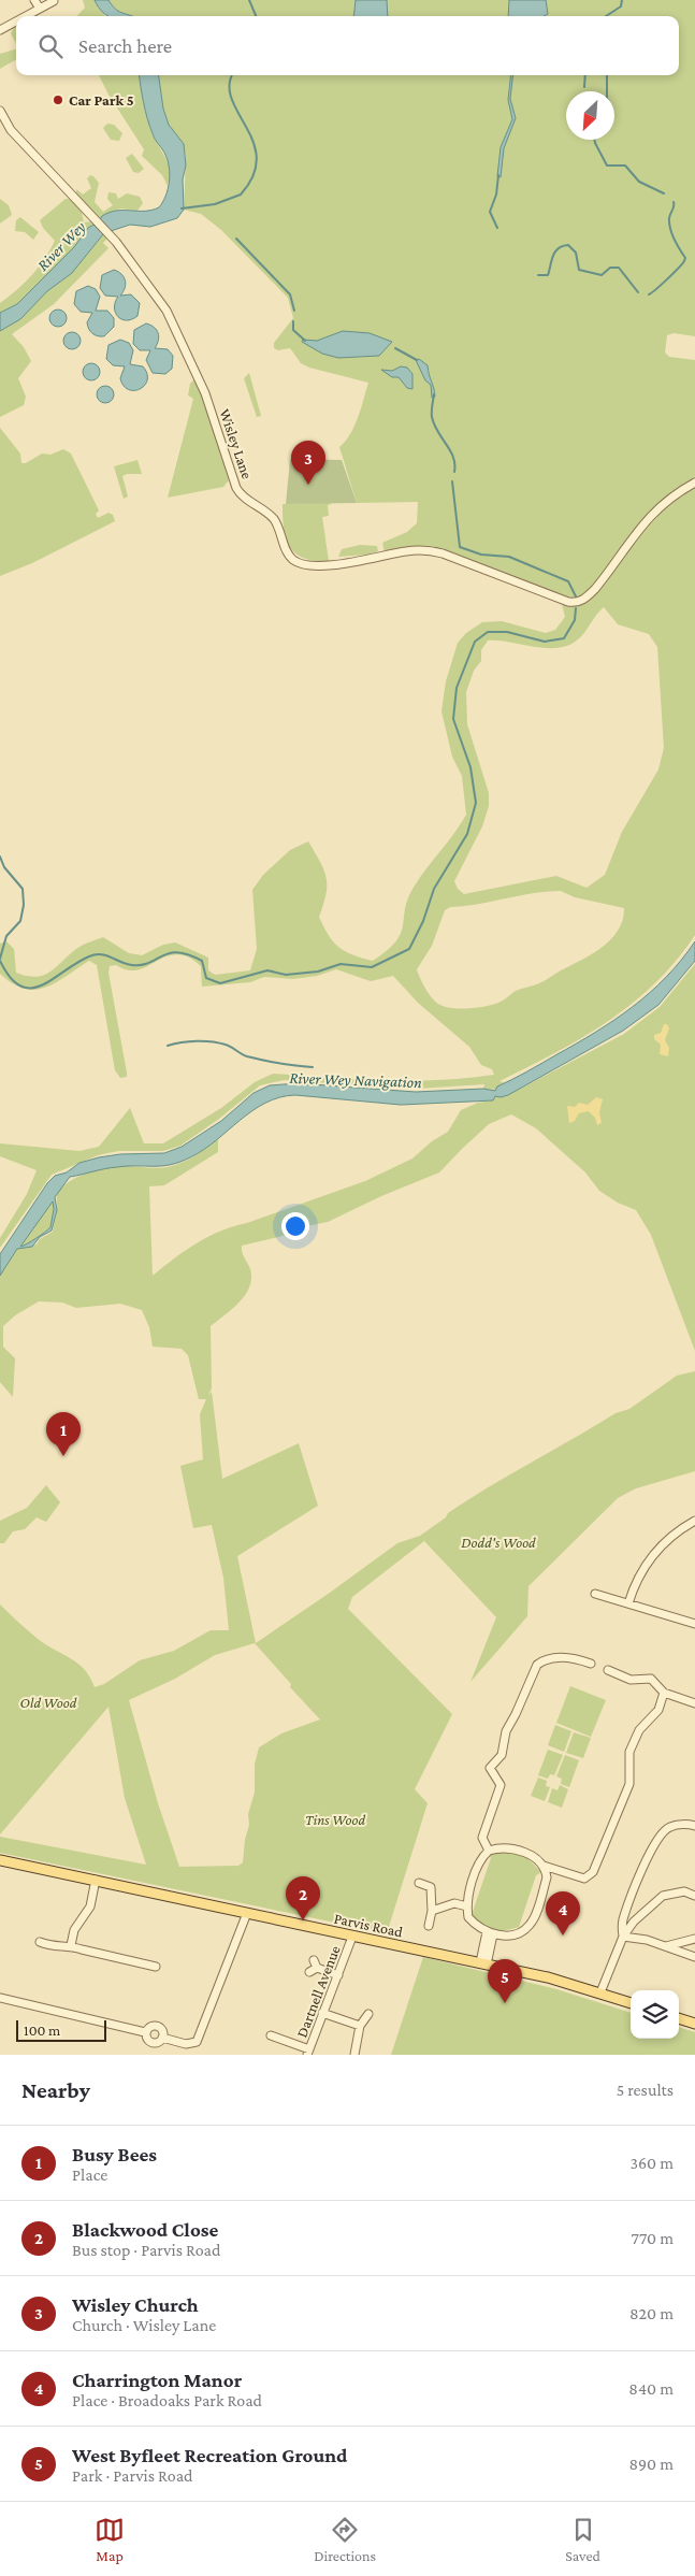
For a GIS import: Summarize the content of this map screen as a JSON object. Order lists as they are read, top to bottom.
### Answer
{
  "streets": {
    "main road": ["Parvis Road"],
    "street": ["Wisley Lane", "Dartnell Avenue"]
  },
  "crossings": [
    ["Parvis Road", "Dartnell Avenue"]
  ],
  "water": ["River Wey", "River Wey Navigation"],
  "parks": ["Dodd's Wood", "Old Wood", "Tins Wood"],
  "places": ["Car Park 5"],
  "scale_bar": "100 m",
  "north": "bottom left",
  "page": {
    "search": "Search here",
    "pins": [
      "3",
      "1",
      "2",
      "4",
      "5"
    ],
    "scale": "100 m",
    "heading": ["Nearby", "5 results"],
    "list": [
      {
        "mark": "1",
        "name": "Busy Bees",
        "note": "Place",
        "value": "360 m"
      },
      {
        "mark": "2",
        "name": "Blackwood Close",
        "note": "Bus stop · Parvis Road",
        "value": "770 m"
      },
      {
        "mark": "3",
        "name": "Wisley Church",
        "note": "Church · Wisley Lane",
        "value": "820 m"
      },
      {
        "mark": "4",
        "name": "Charrington Manor",
        "note": "Place · Broadoaks Park Road",
        "value": "840 m"
      },
      {
        "mark": "5",
        "name": "West Byfleet Recreation Ground",
        "note": "Park · Parvis Road",
        "value": "890 m"
      }
    ],
    "nav": ["Map", "Directions", "Saved"]
  }
}
